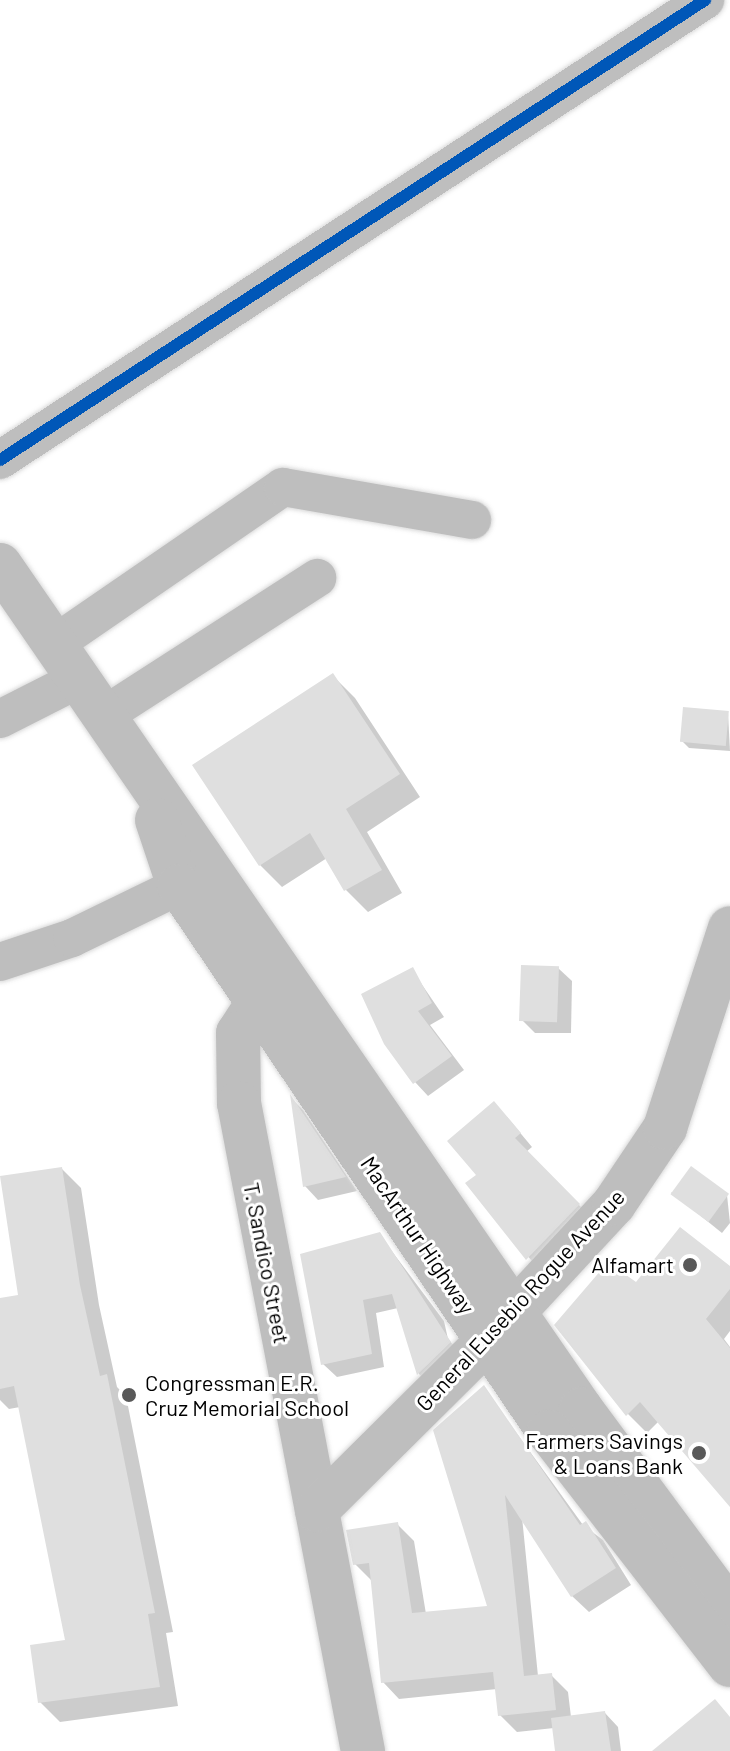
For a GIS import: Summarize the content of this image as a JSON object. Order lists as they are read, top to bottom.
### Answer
{
  "streets": {
    "main road": ["MacArthur Highway", "T. Sandico Street", "General Eusebio Rogue Avenue"]
  },
  "crossings": [
    ["MacArthur Highway", "T. Sandico Street"],
    ["MacArthur Highway", "General Eusebio Rogue Avenue"],
    ["T. Sandico Street", "General Eusebio Rogue Avenue"]
  ],
  "places": ["Alfamart", "Congressman E.R. Cruz Memorial School", "Farmers Savings & Loans Bank"]
}
